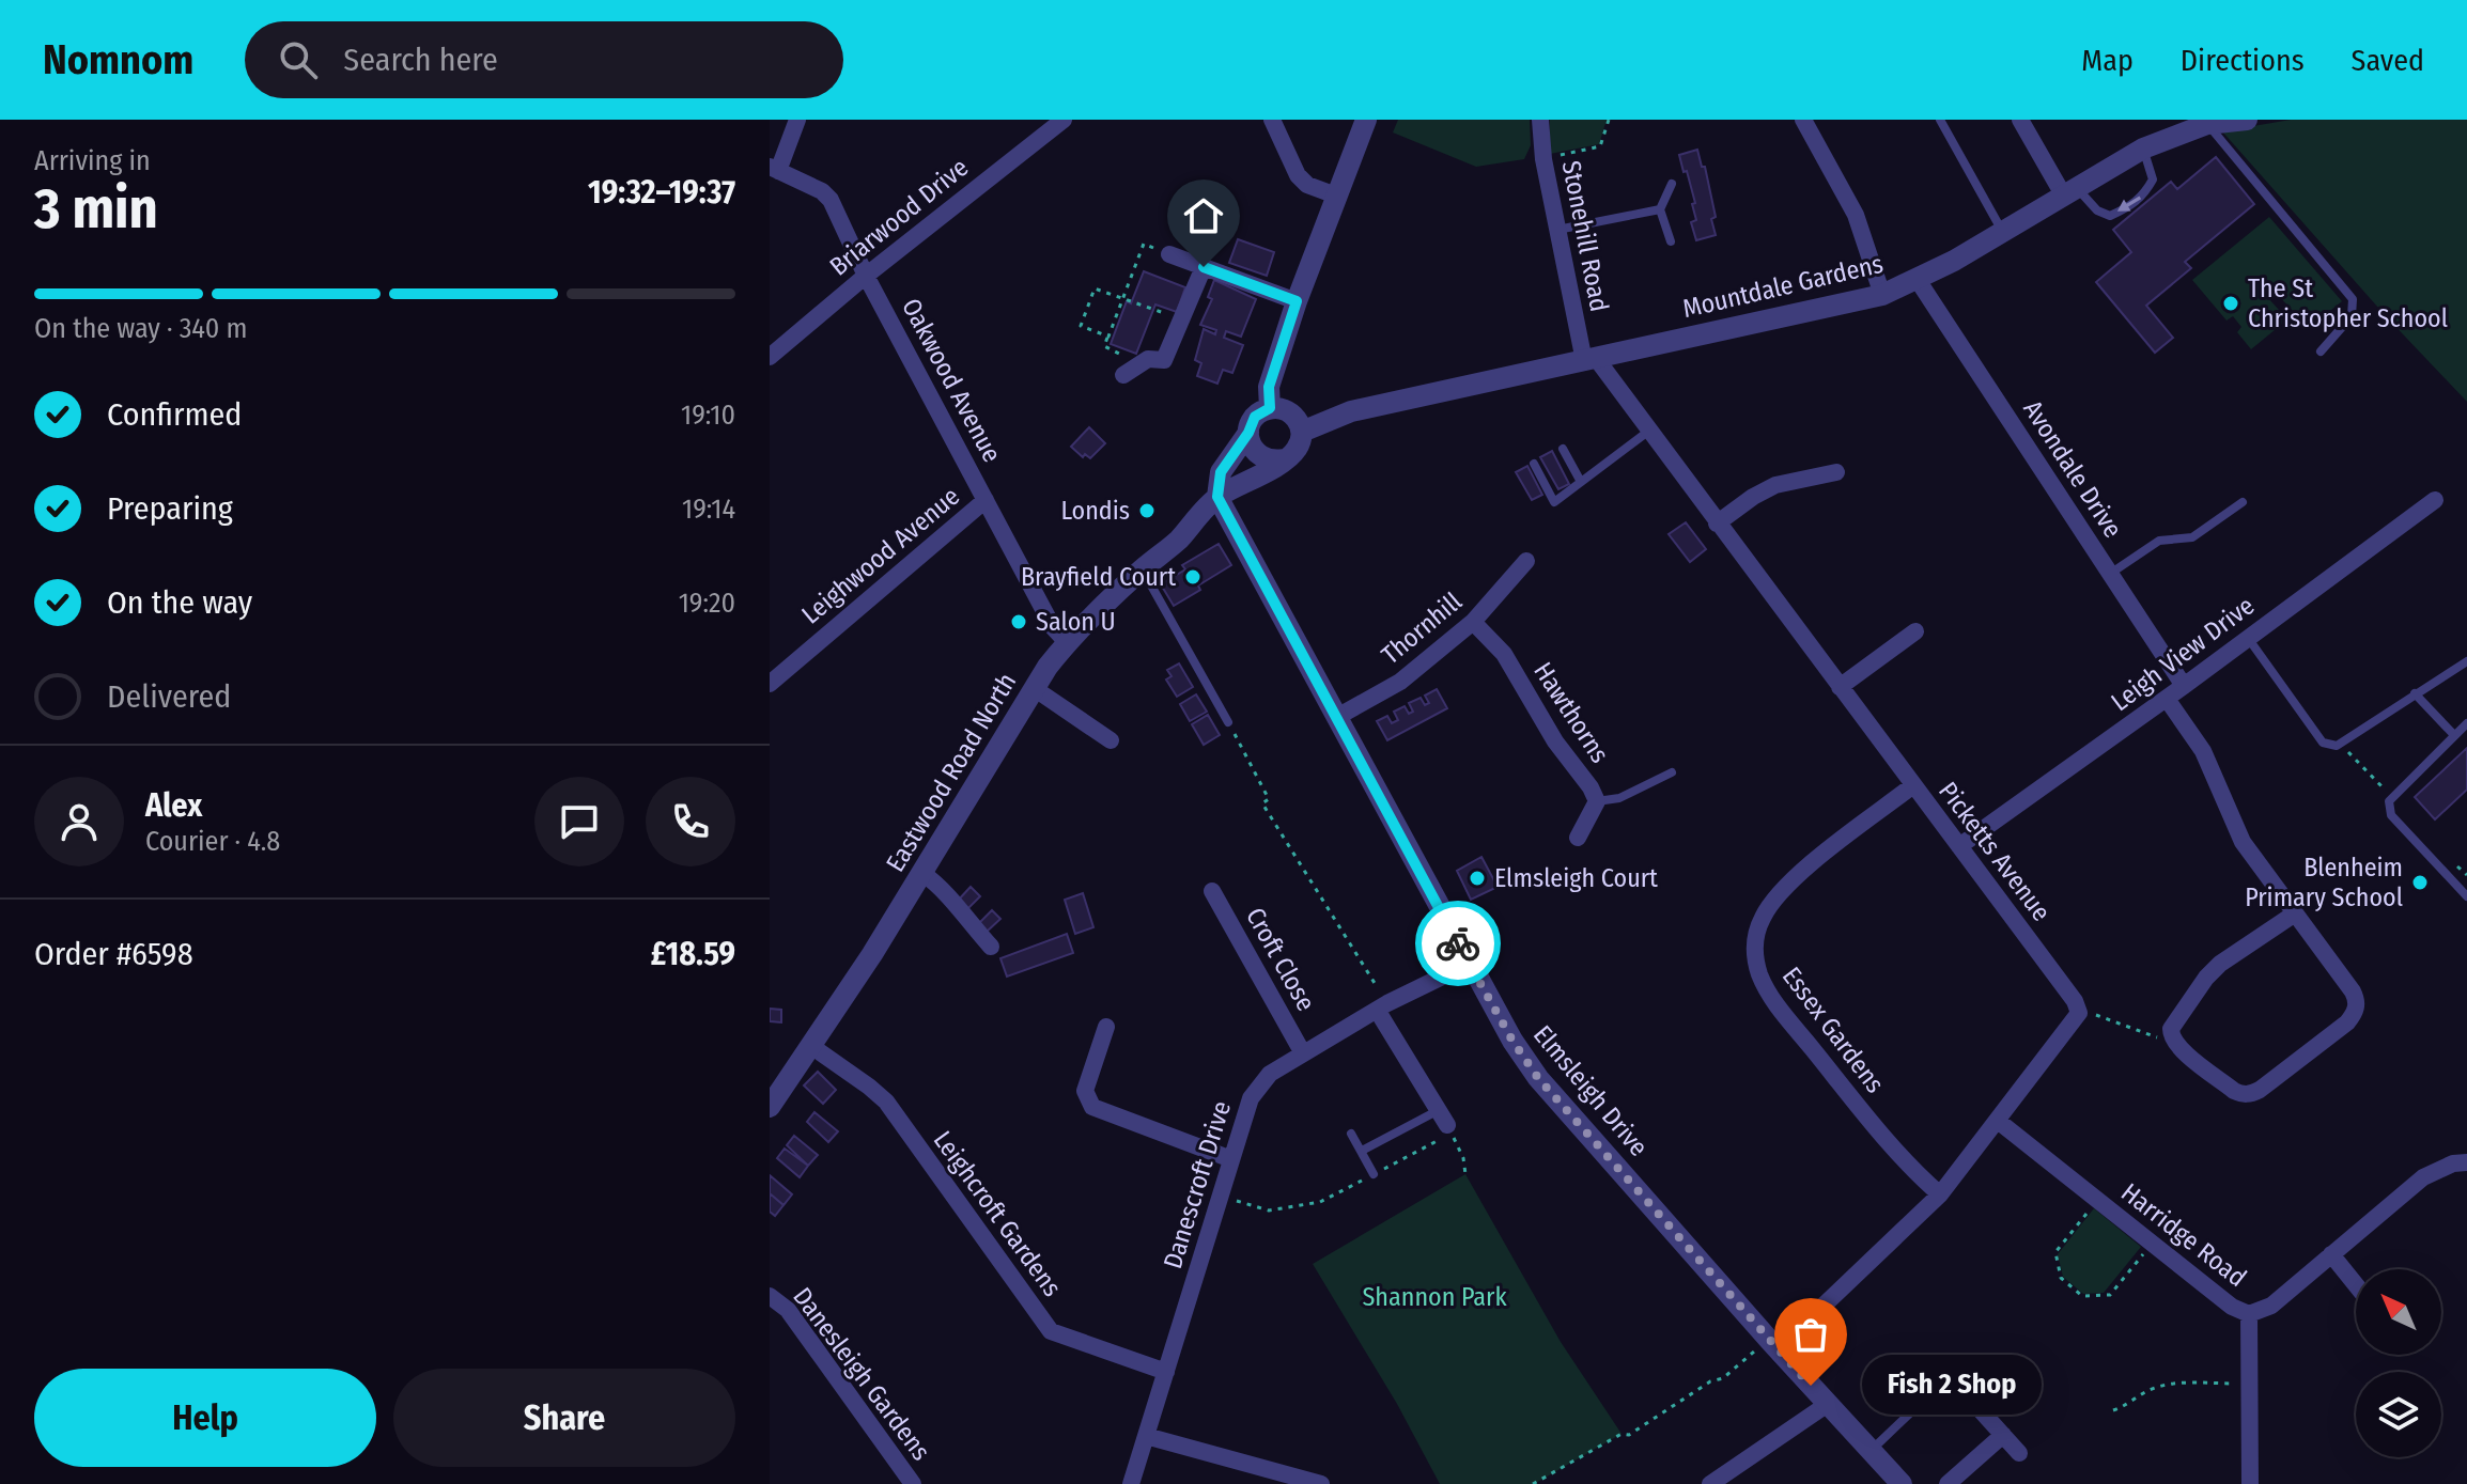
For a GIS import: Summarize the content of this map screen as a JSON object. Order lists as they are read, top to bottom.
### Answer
{
  "streets": {
    "street": [
      "Briarwood Drive",
      "Stonehill Road",
      "Mountdale Gardens",
      "Oakwood Avenue",
      "Avondale Drive",
      "Leighwood Avenue",
      "Thornhill",
      "Leigh View Drive",
      "Hawthorns",
      "Eastwood Road North",
      "Picketts Avenue",
      "Croft Close",
      "Essex Gardens",
      "Elmsleigh Drive",
      "Danescroft Drive",
      "Leighcroft Gardens",
      "Harridge Road",
      "Danesleigh Gardens"
    ]
  },
  "crossings": [
    ["Briarwood Drive", "Oakwood Avenue"],
    ["Stonehill Road", "Mountdale Gardens"],
    ["Stonehill Road", "Picketts Avenue"],
    ["Mountdale Gardens", "Avondale Drive"],
    ["Mountdale Gardens", "Eastwood Road North"],
    ["Mountdale Gardens", "Picketts Avenue"],
    ["Oakwood Avenue", "Leighwood Avenue"],
    ["Oakwood Avenue", "Eastwood Road North"],
    ["Avondale Drive", "Leigh View Drive"],
    ["Thornhill", "Hawthorns"],
    ["Thornhill", "Elmsleigh Drive"],
    ["Leigh View Drive", "Picketts Avenue"],
    ["Eastwood Road North", "Elmsleigh Drive"],
    ["Eastwood Road North", "Leighcroft Gardens"],
    ["Picketts Avenue", "Essex Gardens"],
    ["Croft Close", "Danescroft Drive"],
    ["Elmsleigh Drive", "Danescroft Drive"],
    ["Danescroft Drive", "Leighcroft Gardens"]
  ],
  "parks": ["Shannon Park"],
  "places": [
    "The St Christopher School",
    "Londis",
    "Brayfield Court",
    "Salon U",
    "Elmsleigh Court",
    "Blenheim Primary School",
    "Fish 2 Shop"
  ],
  "north": "top left",
  "page": {
    "header": "Nomnom",
    "search": "Search here",
    "nav": ["Map", "Directions", "Saved"],
    "heading": ["3 min", "Arriving in", "19:32–19:37"],
    "panel": [
      "Alex",
      "Courier · 4.8",
      "Order #6598",
      "£18.59"
    ],
    "bar": "On the way · 340 m",
    "list": [
      ["Confirmed", "19:10"],
      ["Preparing", "19:14"],
      ["On the way", "19:20"],
      "Delivered"
    ],
    "buttons": ["Help", "Share"],
    "bubble": "Fish 2 Shop"
  }
}
